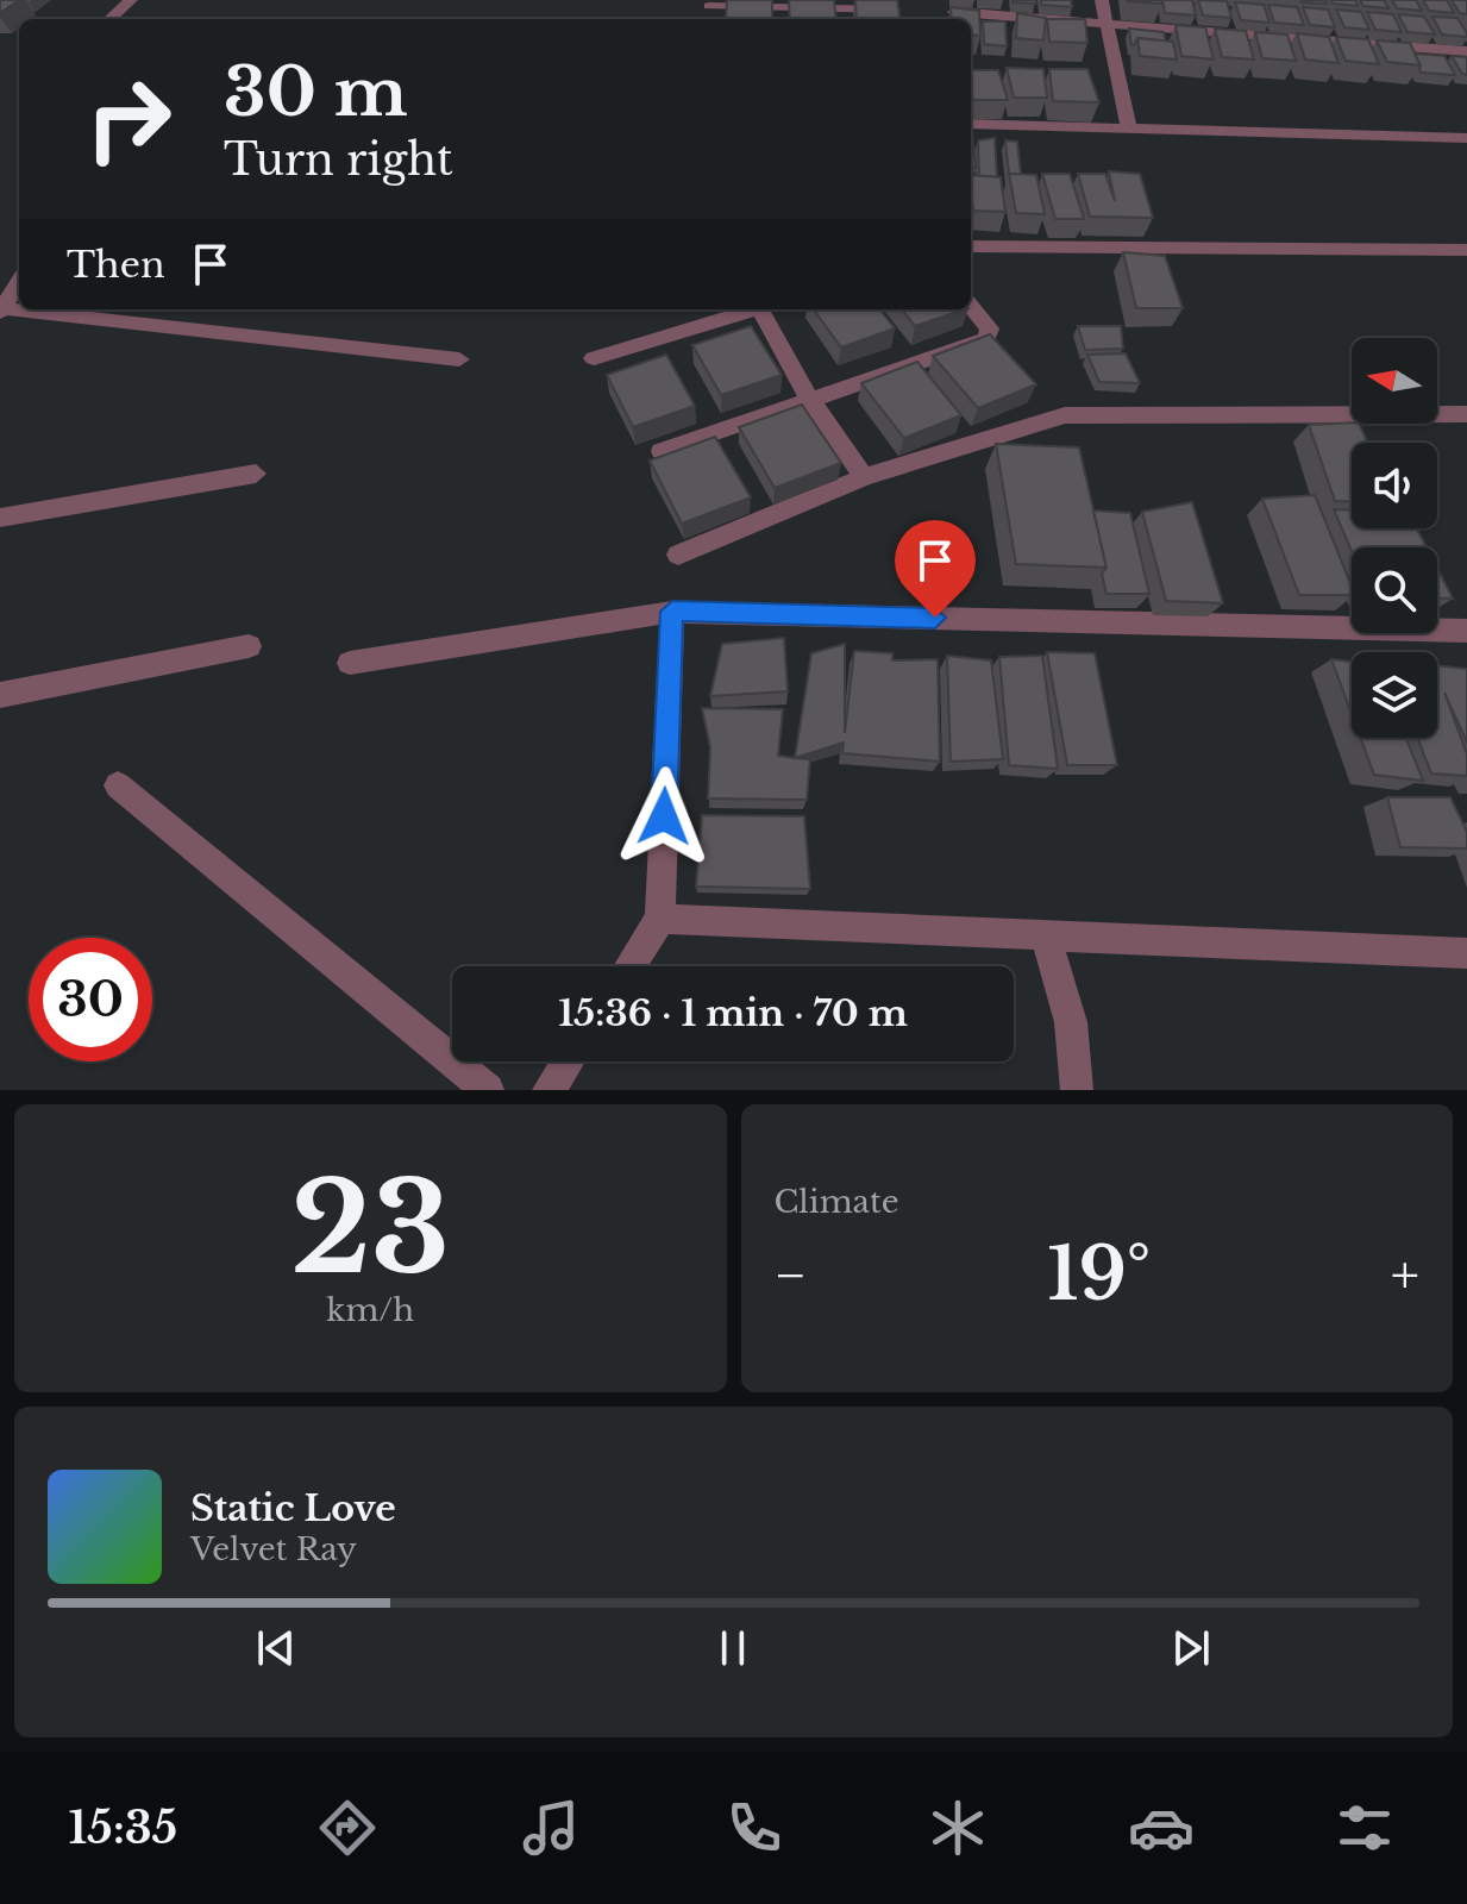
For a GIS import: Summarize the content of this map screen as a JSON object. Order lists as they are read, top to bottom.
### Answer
{
  "north": "left",
  "page": {
    "turn": ["30 m", "Turn right"],
    "then": "Then",
    "limit": "30",
    "trip": "15:36 · 1 min · 70 m",
    "tile": [
      ["23", "km/h"],
      "Climate"
    ],
    "heat": ["−", "19°", "+"],
    "song": ["Static Love", "Velvet Ray"],
    "tabs": "15:35"
  }
}
